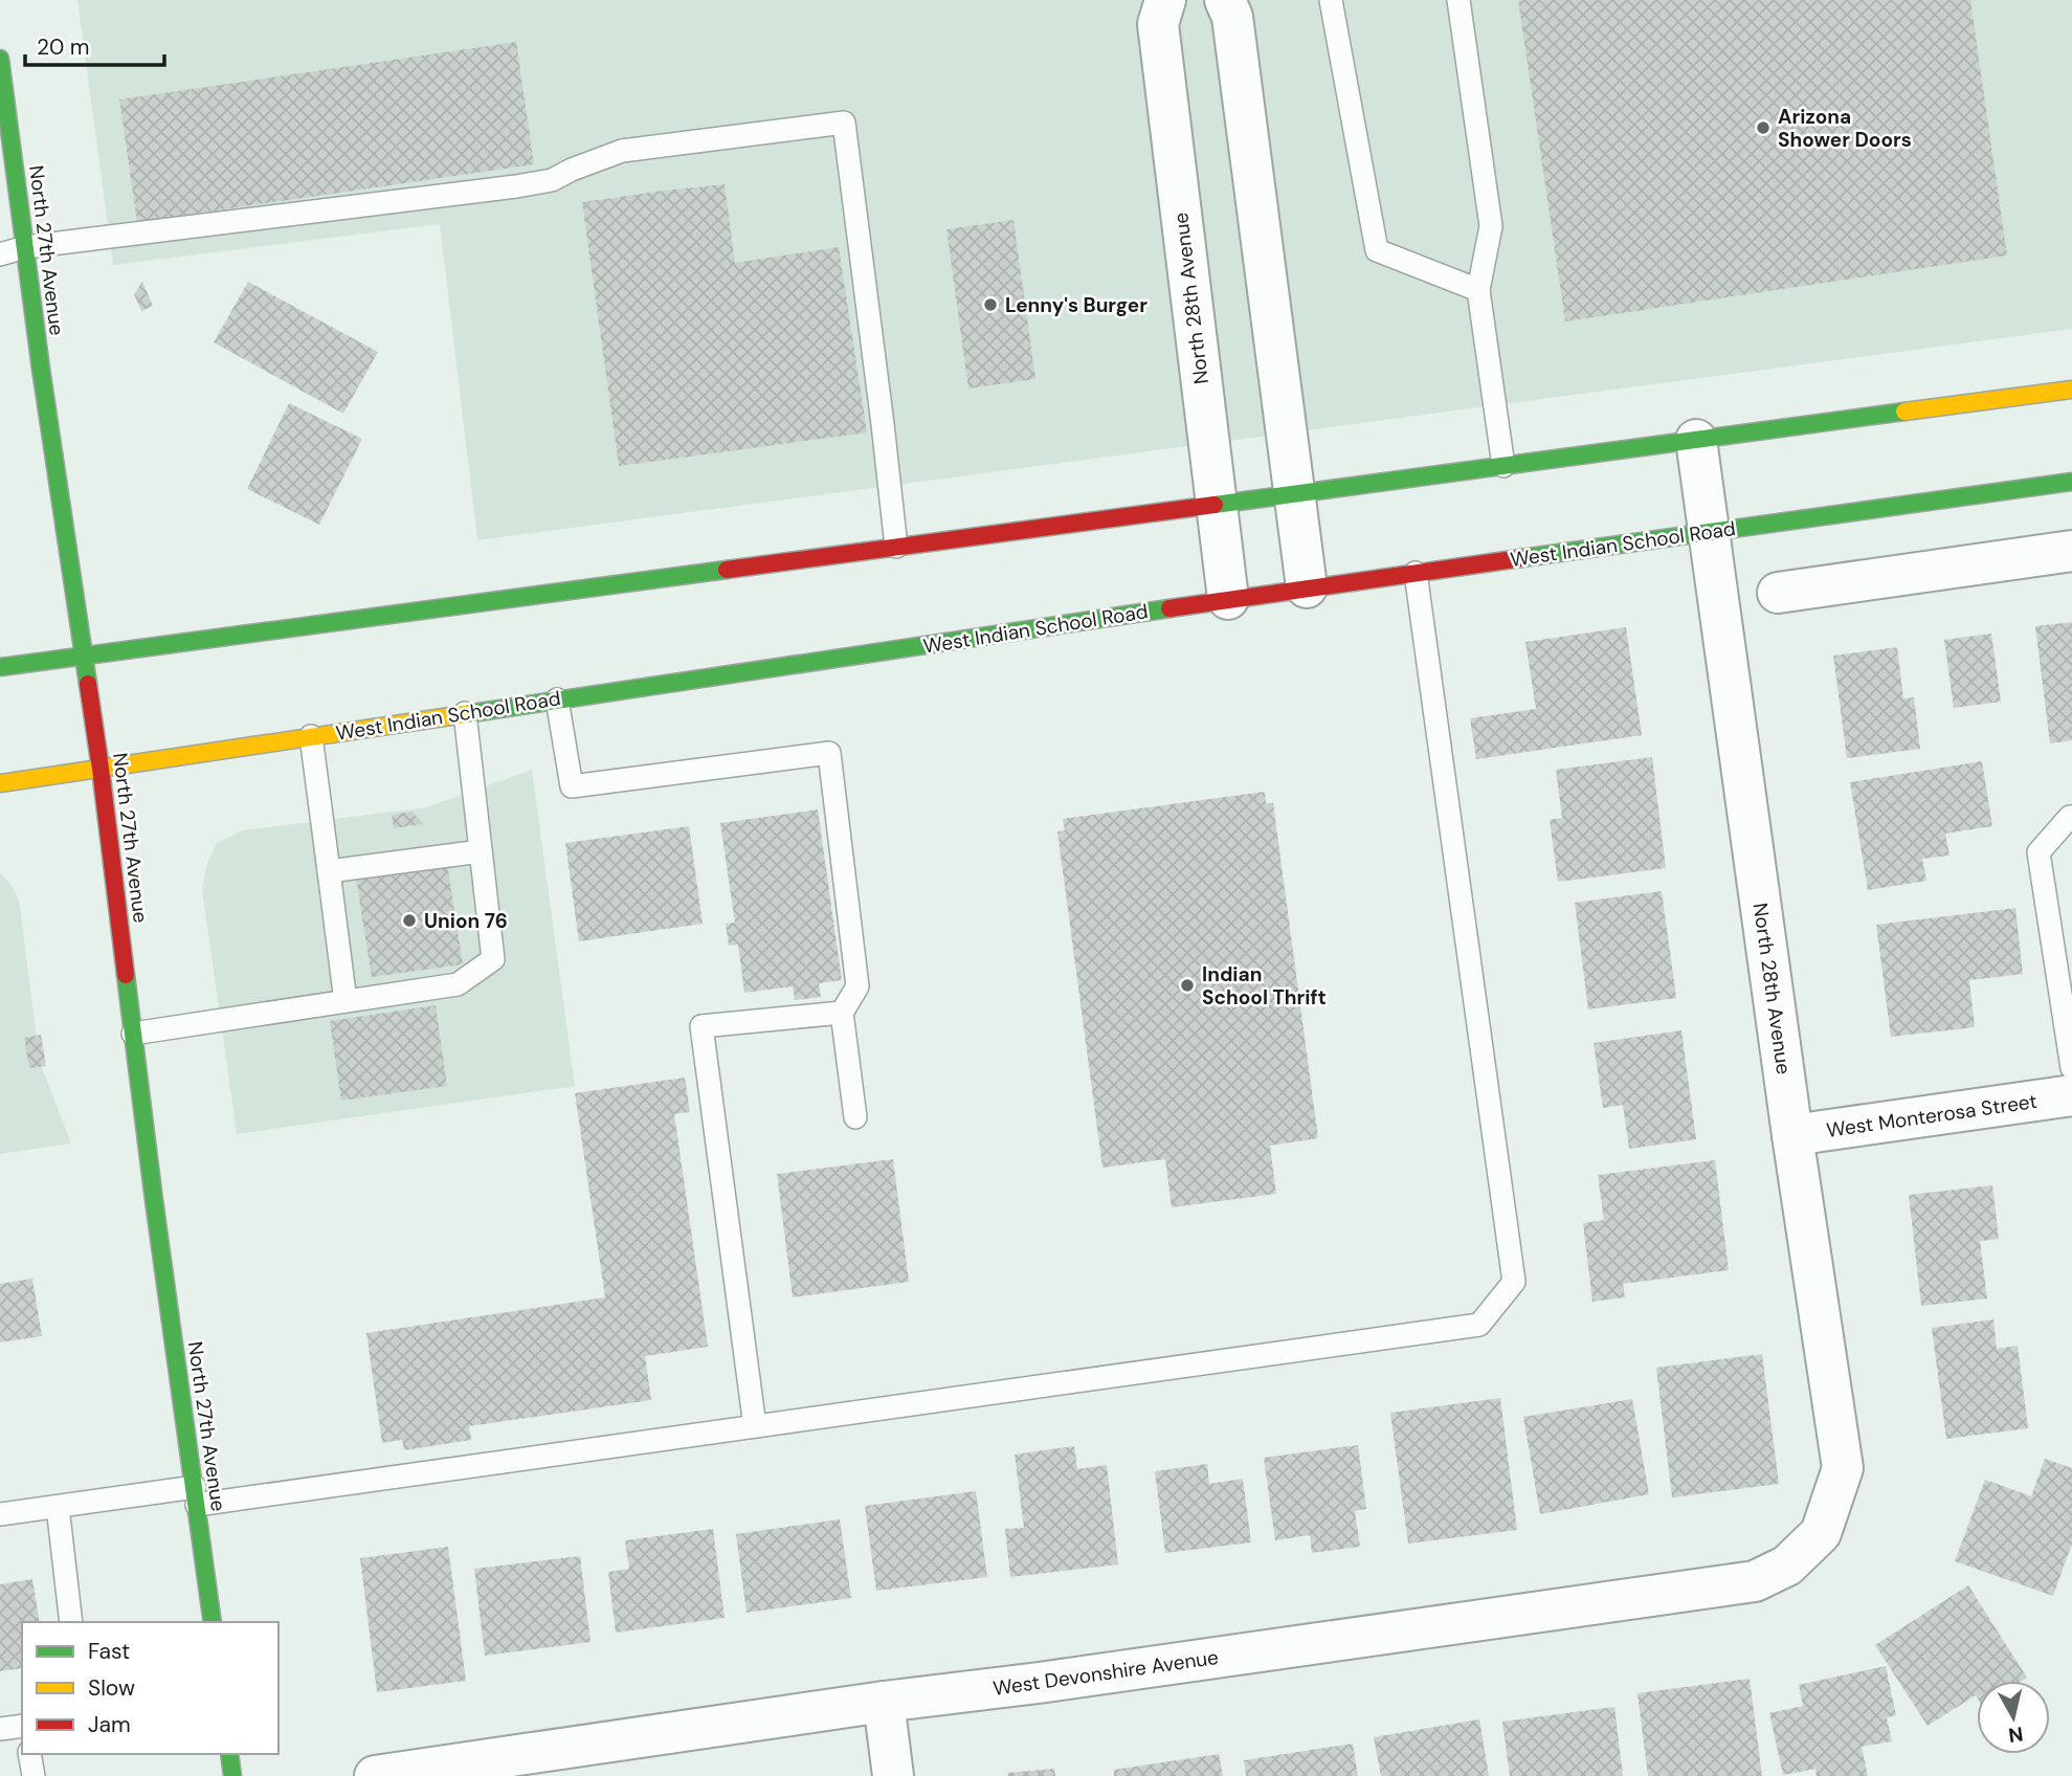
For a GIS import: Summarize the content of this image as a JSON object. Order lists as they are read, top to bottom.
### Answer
{
  "streets": {
    "main road": ["North 27th Avenue", "West Indian School Road"],
    "street": ["North 28th Avenue", "West Monterosa Street", "West Devonshire Avenue"]
  },
  "crossings": [
    ["North 27th Avenue", "West Indian School Road"],
    ["North 28th Avenue", "West Indian School Road"],
    ["North 28th Avenue", "West Monterosa Street"],
    ["North 28th Avenue", "West Devonshire Avenue"]
  ],
  "places": [
    "Arizona Shower Doors",
    "Lenny's Burger",
    "Union 76",
    "Indian School Thrift"
  ],
  "legend": ["Fast", "Slow", "Jam"],
  "scale_bar": "20 m",
  "north": "bottom"
}
